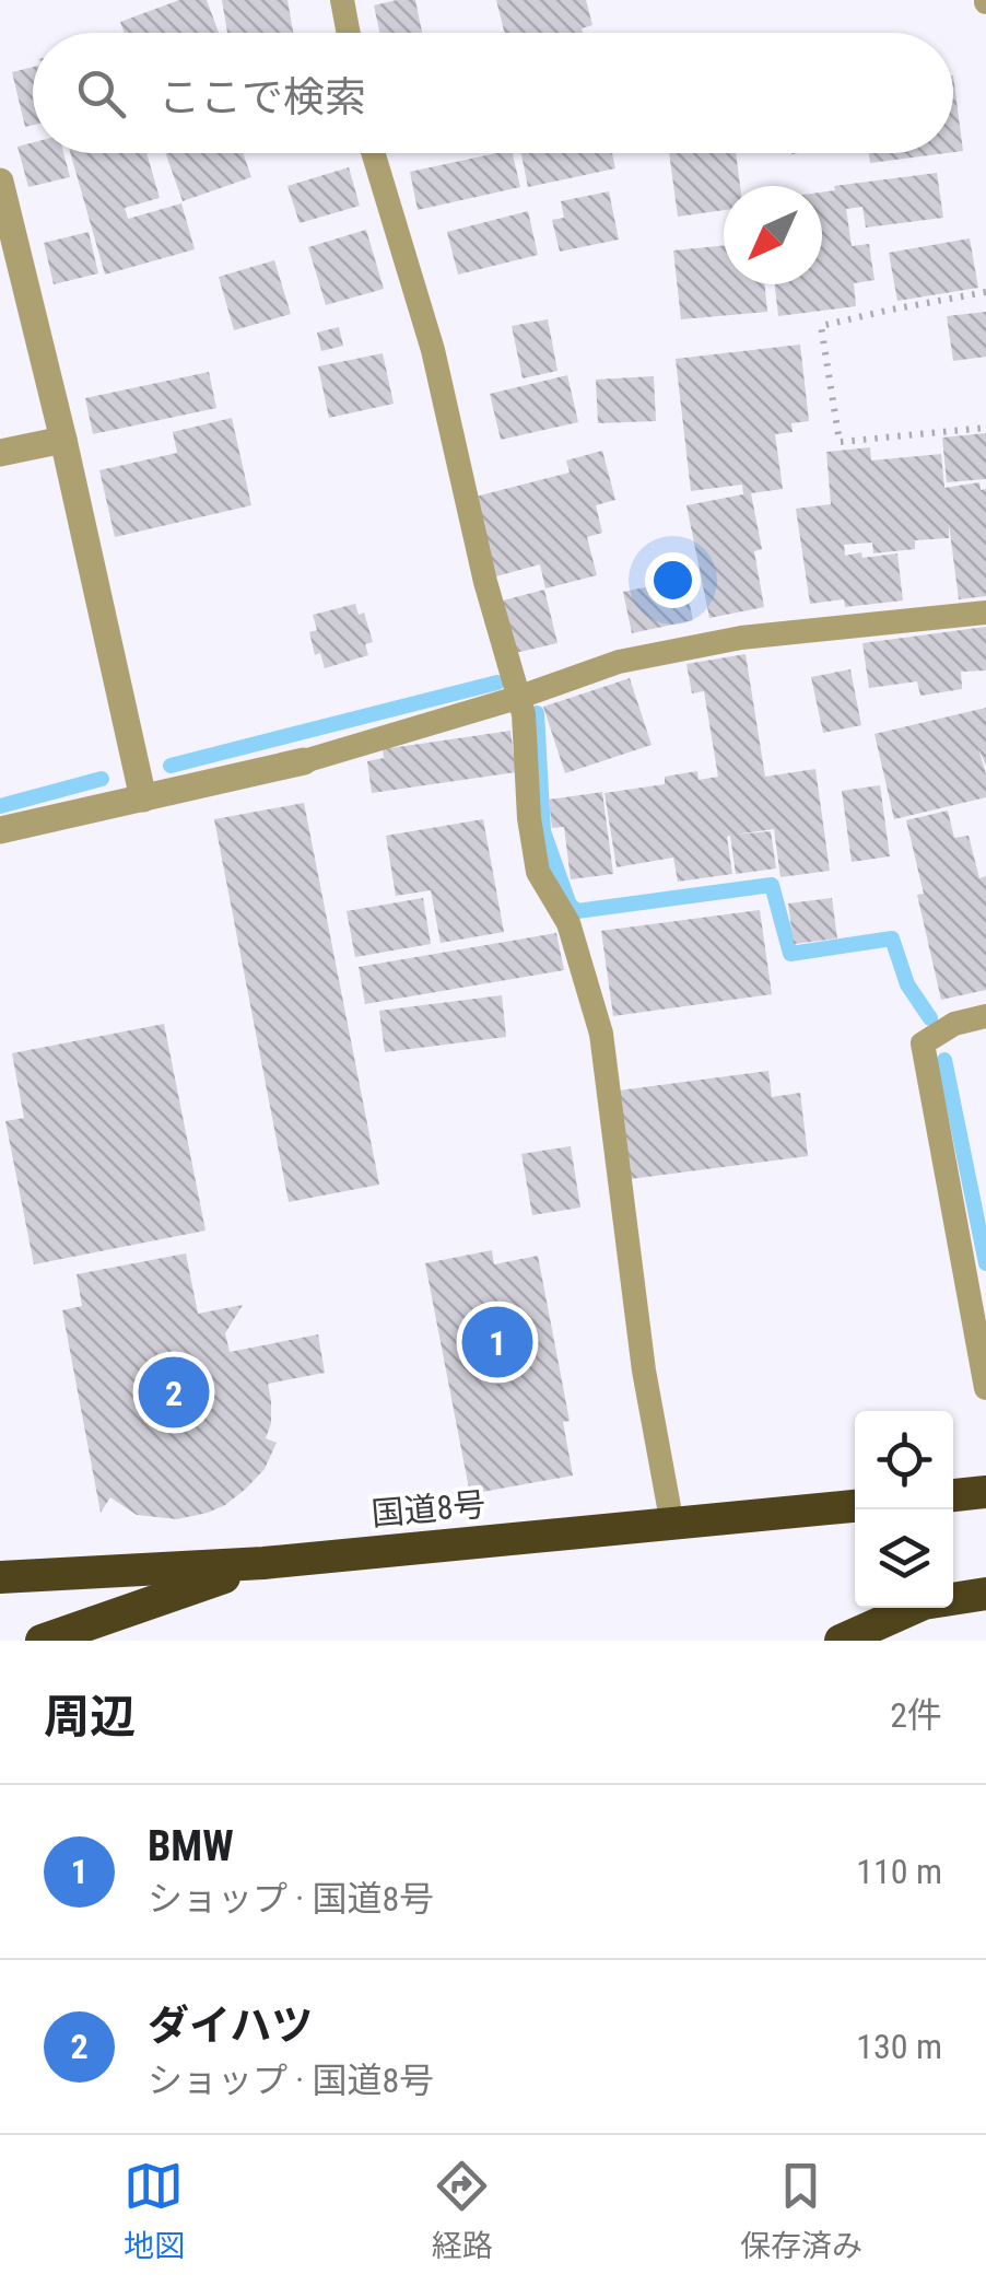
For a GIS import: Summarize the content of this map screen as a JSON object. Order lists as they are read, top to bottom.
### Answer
{
  "streets": {
    "highway": ["国道8号"]
  },
  "north": "bottom left",
  "page": {
    "search": "ここで検索",
    "pins": ["1", "2"],
    "heading": ["周辺", "2件"],
    "list": [
      {
        "mark": "1",
        "name": "BMW",
        "note": "ショップ · 国道8号",
        "value": "110 m"
      },
      {
        "mark": "2",
        "name": "ダイハツ",
        "note": "ショップ · 国道8号",
        "value": "130 m"
      }
    ],
    "nav": ["地図", "経路", "保存済み"]
  }
}
